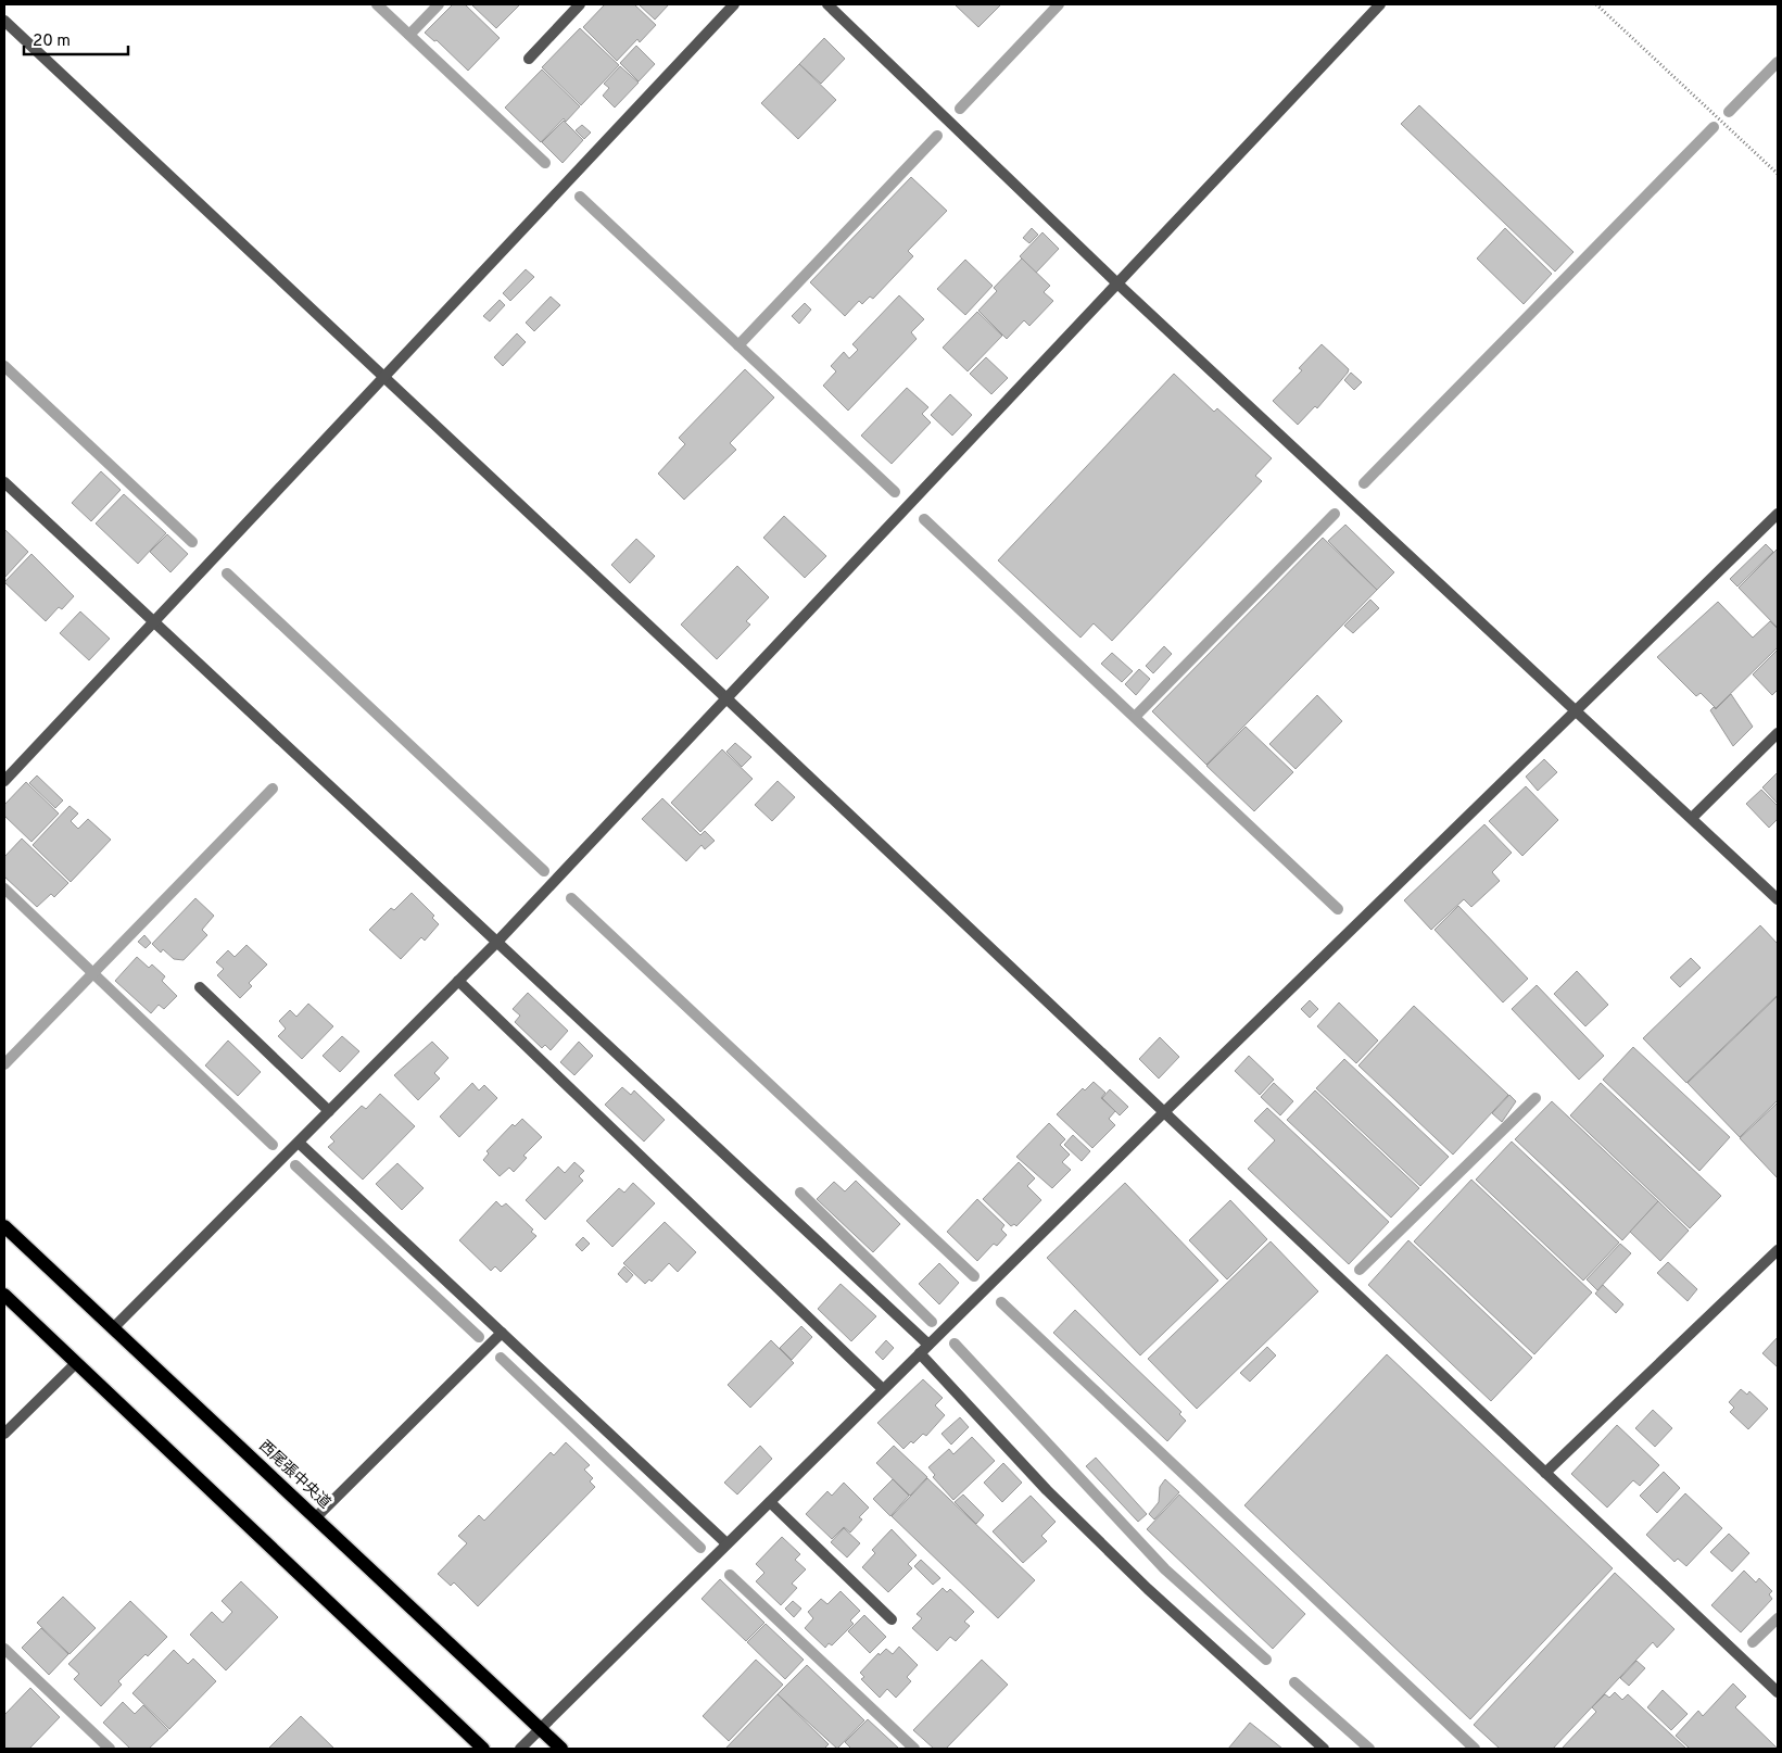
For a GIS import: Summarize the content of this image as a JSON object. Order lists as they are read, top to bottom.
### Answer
{
  "streets": {
    "main road": ["西尾張中央道"]
  },
  "scale_bar": "20 m"
}
